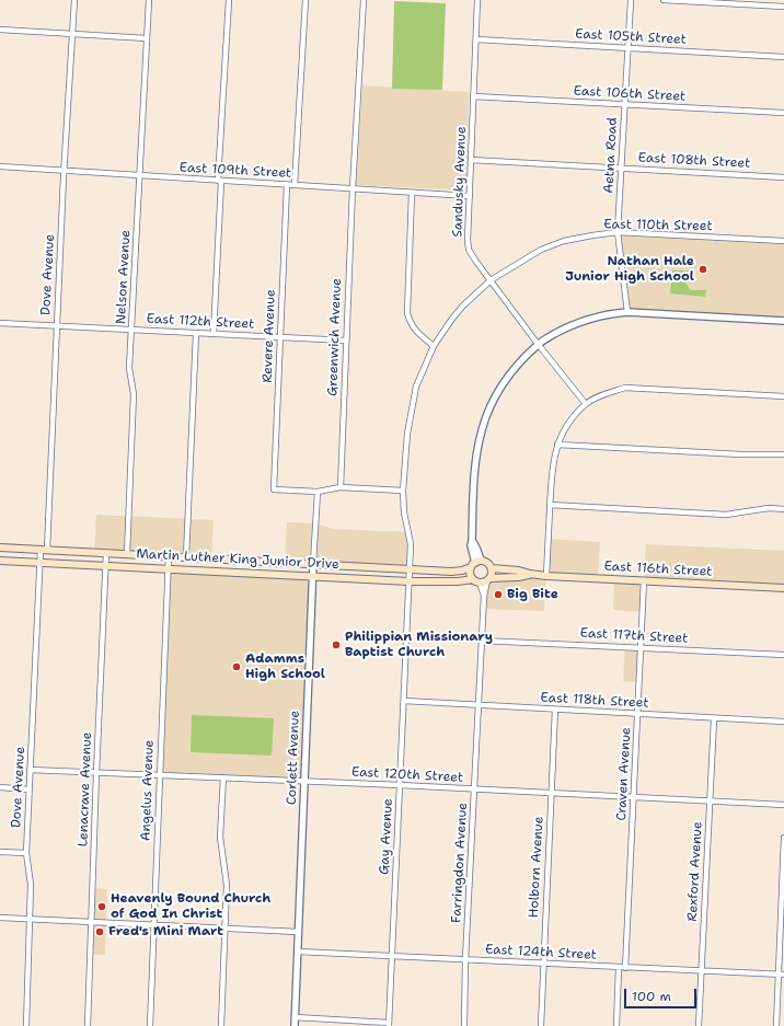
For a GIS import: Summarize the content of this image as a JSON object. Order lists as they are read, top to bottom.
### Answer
{
  "streets": {
    "main road": ["Martin Luther King Junior Drive", "East 116th Street"],
    "street": [
      "East 105th Street",
      "East 106th Street",
      "Aetna Road",
      "East 108th Street",
      "East 109th Street",
      "Sandusky Avenue",
      "East 110th Street",
      "Dove Avenue",
      "Nelson Avenue",
      "East 112th Street",
      "Revere Avenue",
      "Greenwich Avenue",
      "East 117th Street",
      "East 118th Street",
      "Corlett Avenue",
      "Craven Avenue",
      "East 120th Street",
      "Lenacrave Avenue",
      "Angelus Avenue",
      "Gay Avenue",
      "Farringdon Avenue",
      "Holborn Avenue",
      "Rexford Avenue",
      "East 124th Street"
    ]
  },
  "crossings": [
    ["East 105th Street", "Aetna Road"],
    ["East 105th Street", "Sandusky Avenue"],
    ["East 106th Street", "Aetna Road"],
    ["East 106th Street", "Sandusky Avenue"],
    ["Aetna Road", "East 108th Street"],
    ["Aetna Road", "East 110th Street"],
    ["East 108th Street", "Sandusky Avenue"],
    ["East 109th Street", "Sandusky Avenue"],
    ["East 109th Street", "Dove Avenue"],
    ["East 109th Street", "Nelson Avenue"],
    ["East 109th Street", "Revere Avenue"],
    ["East 109th Street", "Greenwich Avenue"],
    ["Sandusky Avenue", "East 110th Street"],
    ["East 110th Street", "Gay Avenue"],
    ["Dove Avenue", "East 112th Street"],
    ["Dove Avenue", "Martin Luther King Junior Drive"],
    ["Dove Avenue", "East 120th Street"],
    ["Nelson Avenue", "East 112th Street"],
    ["Nelson Avenue", "Martin Luther King Junior Drive"],
    ["East 112th Street", "Revere Avenue"],
    ["East 112th Street", "Greenwich Avenue"],
    ["Revere Avenue", "Corlett Avenue"],
    ["Martin Luther King Junior Drive", "East 116th Street"],
    ["Martin Luther King Junior Drive", "Corlett Avenue"],
    ["Martin Luther King Junior Drive", "Lenacrave Avenue"],
    ["Martin Luther King Junior Drive", "Angelus Avenue"],
    ["Martin Luther King Junior Drive", "Gay Avenue"],
    ["Martin Luther King Junior Drive", "Farringdon Avenue"],
    ["East 116th Street", "Craven Avenue"],
    ["East 116th Street", "Farringdon Avenue"],
    ["East 117th Street", "Craven Avenue"],
    ["East 117th Street", "Farringdon Avenue"],
    ["East 118th Street", "Craven Avenue"],
    ["East 118th Street", "Gay Avenue"],
    ["East 118th Street", "Farringdon Avenue"],
    ["East 118th Street", "Holborn Avenue"],
    ["East 118th Street", "Rexford Avenue"],
    ["Corlett Avenue", "East 120th Street"],
    ["Corlett Avenue", "East 124th Street"],
    ["Craven Avenue", "East 120th Street"],
    ["Craven Avenue", "East 124th Street"],
    ["East 120th Street", "Lenacrave Avenue"],
    ["East 120th Street", "Angelus Avenue"],
    ["East 120th Street", "Gay Avenue"],
    ["East 120th Street", "Farringdon Avenue"],
    ["East 120th Street", "Holborn Avenue"],
    ["East 120th Street", "Rexford Avenue"],
    ["Gay Avenue", "East 124th Street"],
    ["Farringdon Avenue", "East 124th Street"],
    ["Holborn Avenue", "East 124th Street"],
    ["Rexford Avenue", "East 124th Street"]
  ],
  "places": [
    "Nathan Hale Junior High School",
    "Big Bite",
    "Philippian Missionary Baptist Church",
    "Adamms High School",
    "Heavenly Bound Church of God In Christ",
    "Fred's Mini Mart"
  ],
  "scale_bar": "100 m"
}
